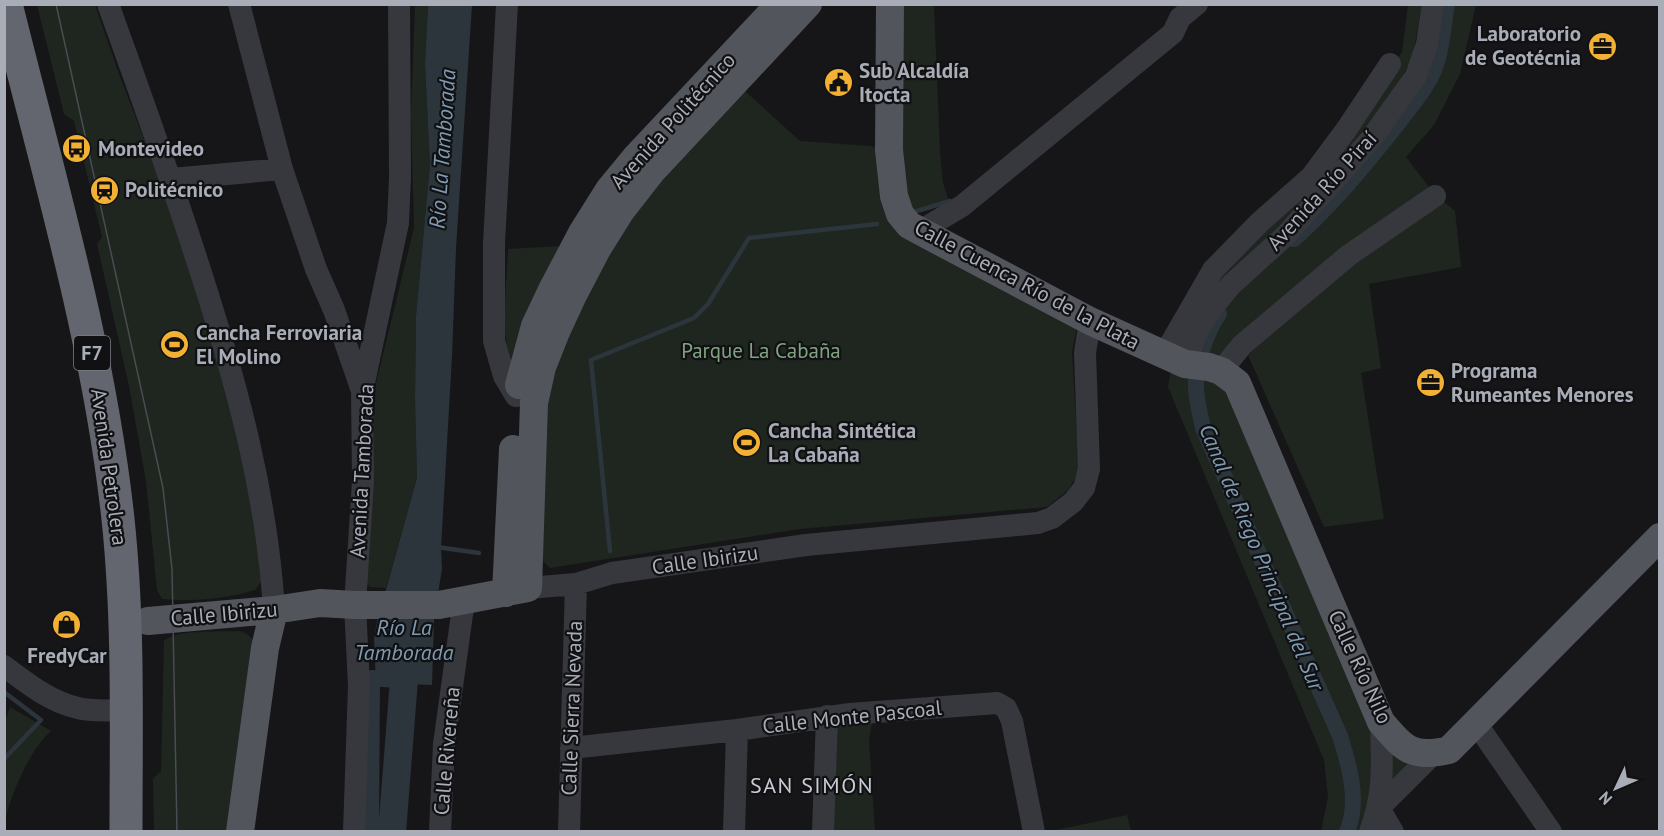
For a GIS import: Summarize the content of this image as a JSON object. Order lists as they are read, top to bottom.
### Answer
{
  "streets": {
    "highway": ["F7", "Avenida Petrolera"],
    "main road": [
      "Avenida Politécnico",
      "Calle Cuenca Río de la Plata",
      "Calle Ibirizu",
      "Calle Río Nilo"
    ],
    "street": [
      "Avenida Río Piraí",
      "Avenida Tamborada",
      "Calle Sierra Nevada",
      "Calle Monte Pascoal",
      "Calle Rivereña"
    ]
  },
  "crossings": [
    ["Avenida Politécnico", "Calle Ibirizu"],
    ["Avenida Río Piraí", "Calle Cuenca Río de la Plata"],
    ["Avenida Río Piraí", "Calle Río Nilo"],
    ["Calle Cuenca Río de la Plata", "Calle Ibirizu"],
    ["Calle Cuenca Río de la Plata", "Calle Río Nilo"],
    ["Avenida Petrolera", "Calle Ibirizu"],
    ["Avenida Tamborada", "Calle Ibirizu"],
    ["Calle Ibirizu", "Calle Sierra Nevada"],
    ["Calle Ibirizu", "Calle Rivereña"],
    ["Calle Sierra Nevada", "Calle Monte Pascoal"]
  ],
  "districts": ["SAN SIMÓN"],
  "water": ["Río La Tamborada", "Canal de Riego Principal del Sur"],
  "parks": ["Parque La Cabaña"],
  "places": {
    "office": ["Laboratorio de Geotécnia", "Programa Rumeantes Menores"],
    "public building": ["Sub Alcaldía Itocta"],
    "bus stop": ["Montevideo"],
    "station": ["Politécnico"],
    "sports": ["Cancha Ferroviaria El Molino", "Cancha Sintética La Cabaña"],
    "shop": ["FredyCar"]
  },
  "north": "bottom left"
}
